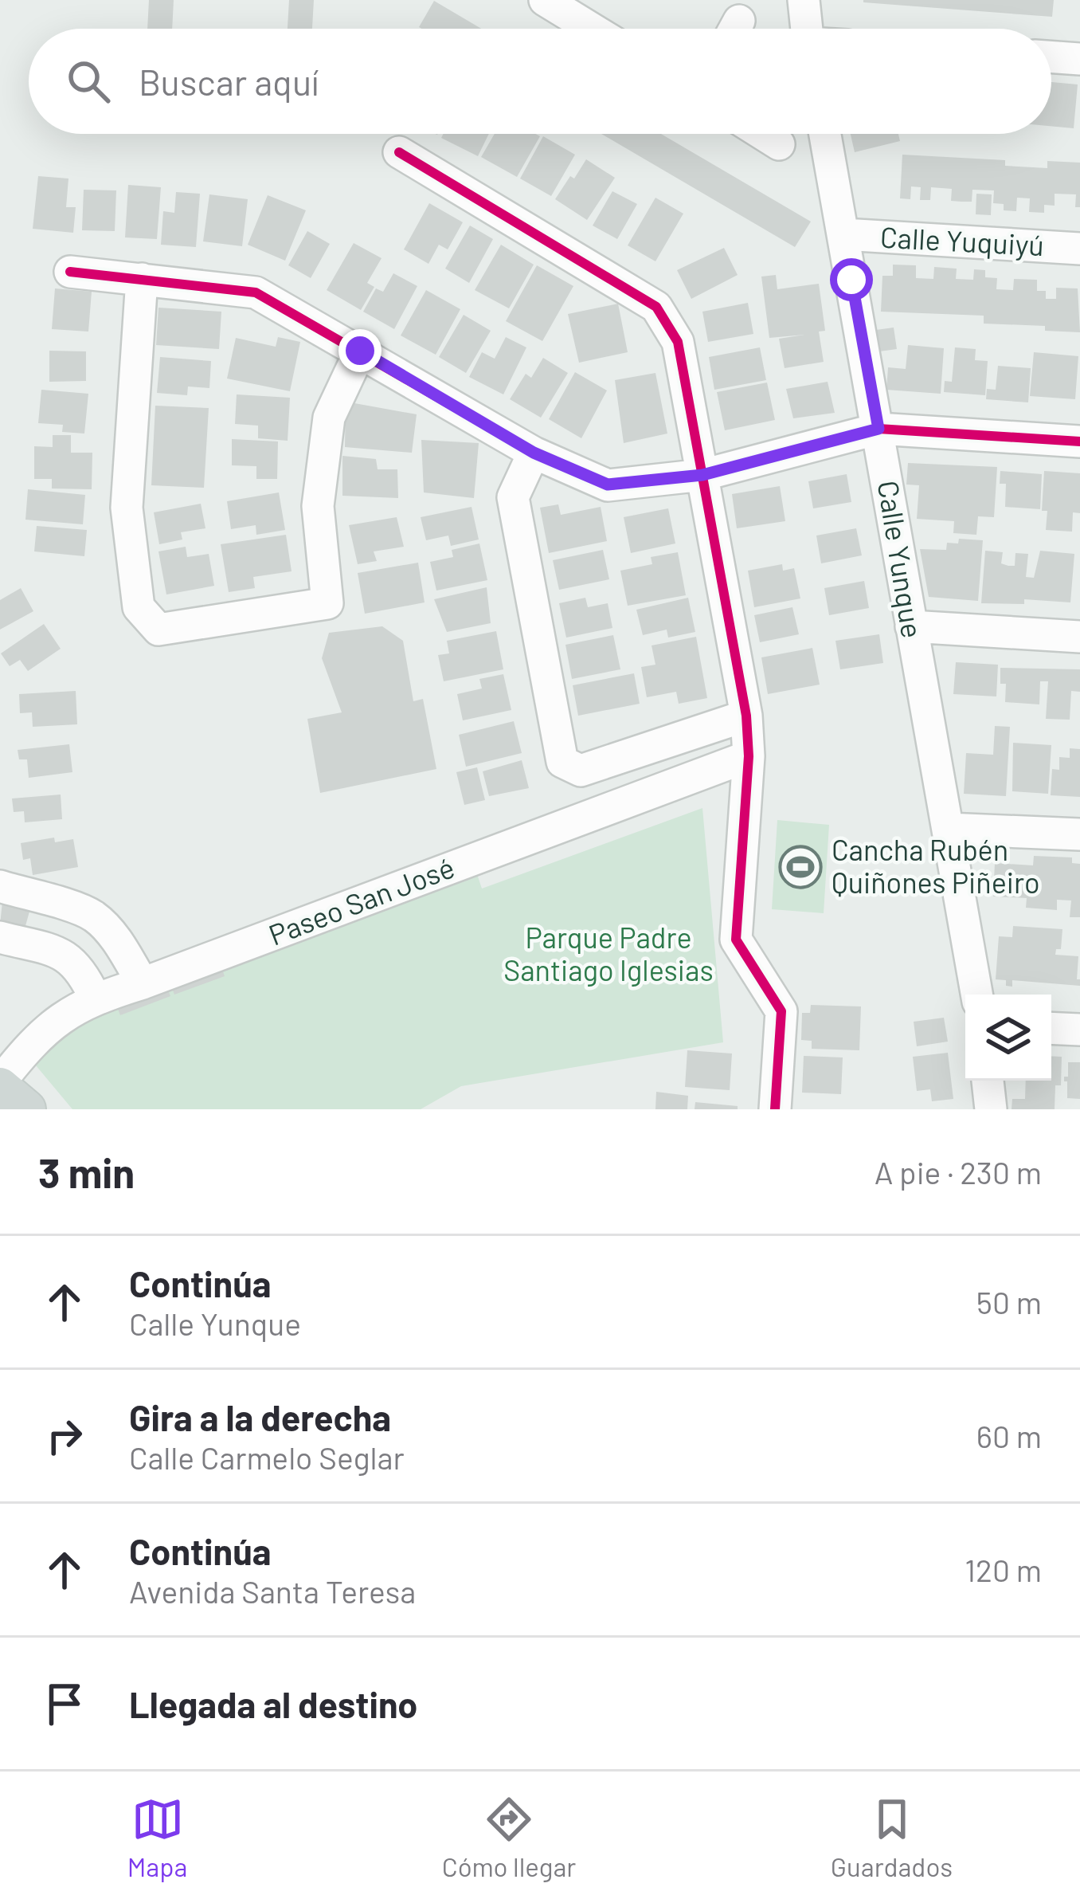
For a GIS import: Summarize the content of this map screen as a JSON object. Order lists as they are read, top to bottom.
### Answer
{
  "streets": {
    "street": ["Calle Yuquiyú", "Calle Yunque", "Paseo San José"]
  },
  "crossings": [
    ["Calle Yuquiyú", "Calle Yunque"]
  ],
  "parks": ["Parque Padre Santiago Iglesias"],
  "places": {
    "sports": ["Cancha Rubén Quiñones Piñeiro"]
  },
  "page": {
    "search": "Buscar aquí",
    "heading": ["3 min", "A pie · 230 m"],
    "list": [
      ["Continúa", "Calle Yunque", "50 m"],
      ["Gira a la derecha", "Calle Carmelo Seglar", "60 m"],
      ["Continúa", "Avenida Santa Teresa", "120 m"],
      "Llegada al destino"
    ],
    "nav": ["Mapa", "Cómo llegar", "Guardados"]
  }
}
